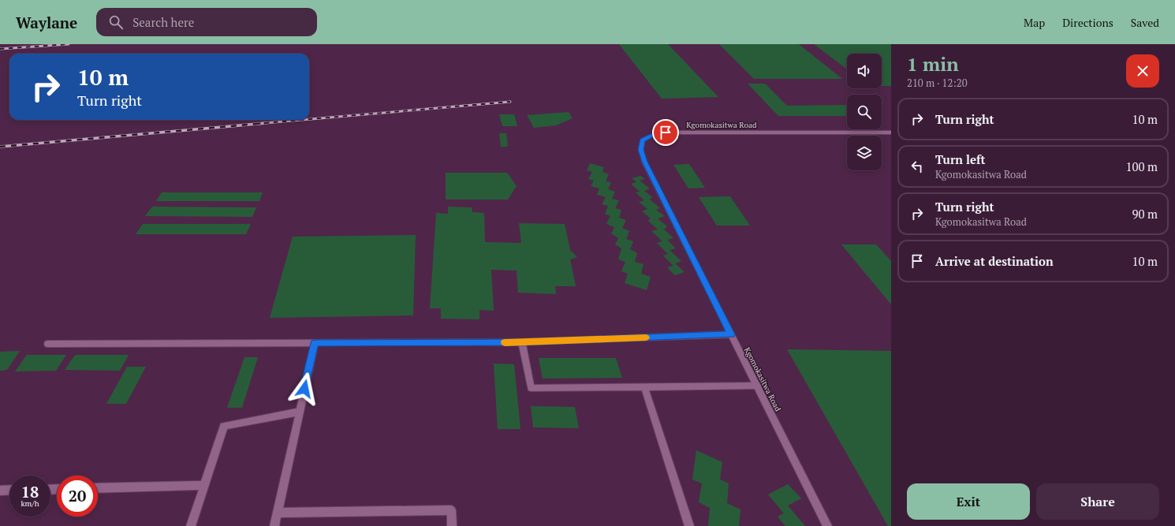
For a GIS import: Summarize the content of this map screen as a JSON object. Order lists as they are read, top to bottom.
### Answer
{
  "streets": {
    "street": ["Kgomokasitwa Road"]
  },
  "page": {
    "header": "Waylane",
    "search": "Search here",
    "nav": ["Map", "Directions", "Saved"],
    "heading": ["1 min", "210 m · 12:20"],
    "turn": ["10 m", "Turn right"],
    "list": [
      {
        "name": "Turn right",
        "value": "10 m"
      },
      {
        "name": "Turn left",
        "note": "Kgomokasitwa Road",
        "value": "100 m"
      },
      {
        "name": "Turn right",
        "note": "Kgomokasitwa Road",
        "value": "90 m"
      },
      {
        "name": "Arrive at destination",
        "value": "10 m"
      }
    ],
    "speed": "18 km/h",
    "limit": "20",
    "buttons": ["Exit", "Share"]
  }
}
